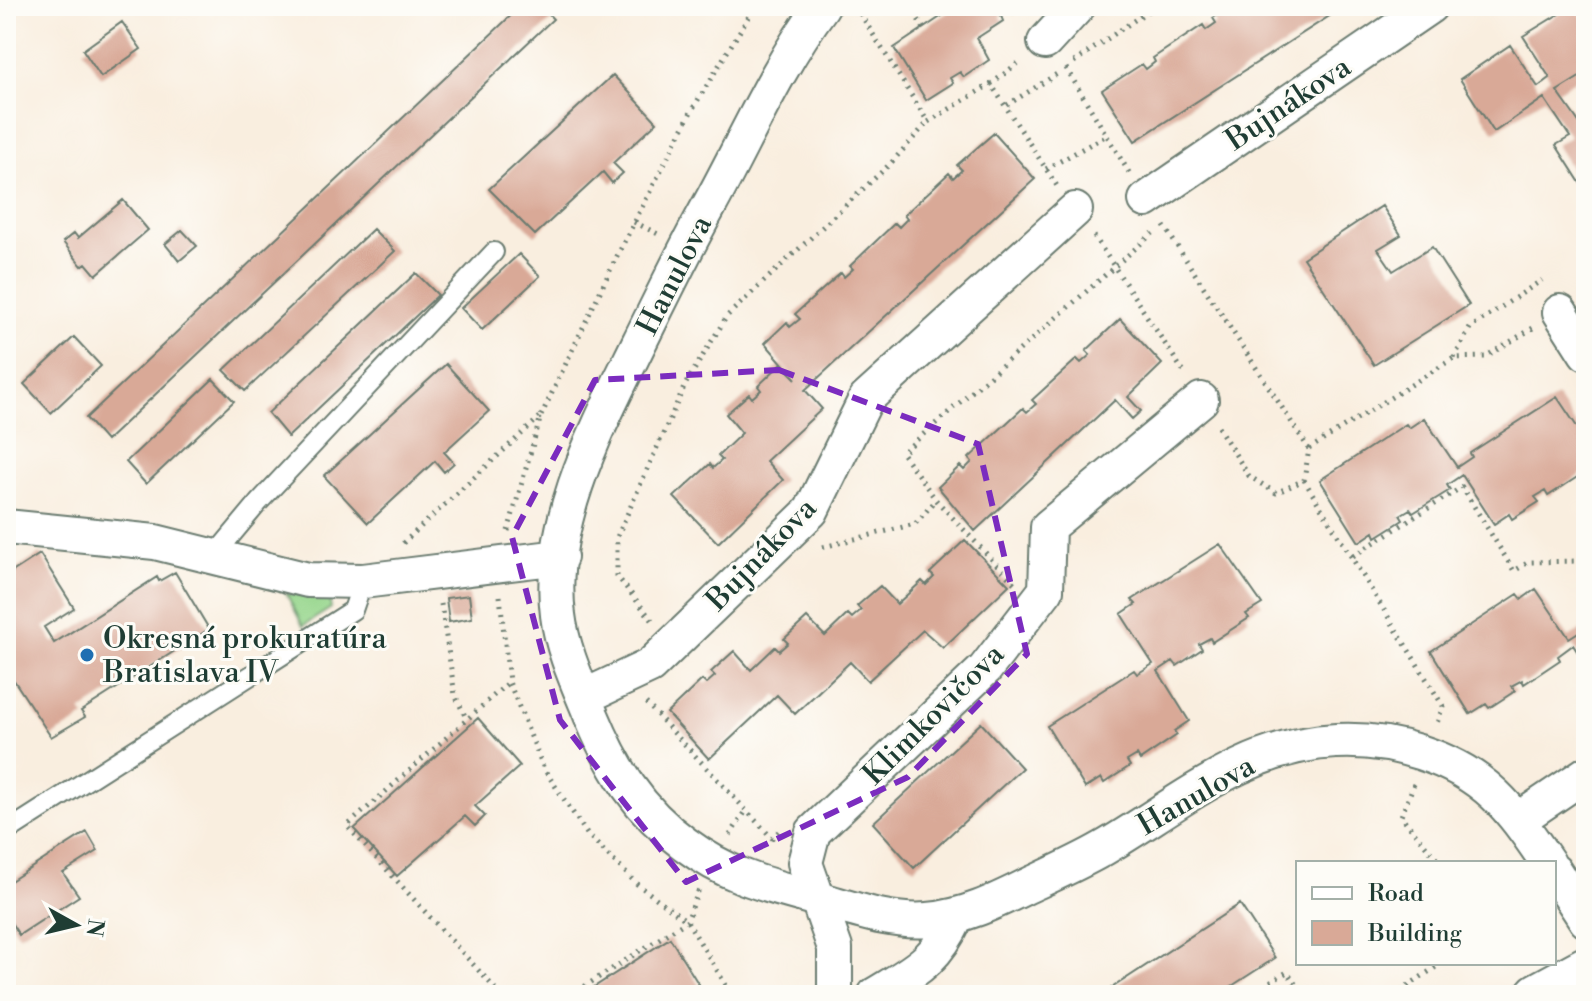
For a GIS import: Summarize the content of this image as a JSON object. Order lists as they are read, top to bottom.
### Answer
{
  "streets": {
    "street": ["Bujnákova", "Hanulova", "Klimkovičova"]
  },
  "crossings": [
    ["Bujnákova", "Hanulova"],
    ["Hanulova", "Klimkovičova"]
  ],
  "places": ["Okresná prokuratúra Bratislava IV"],
  "legend": ["Road", "Building"],
  "north": "right"
}
